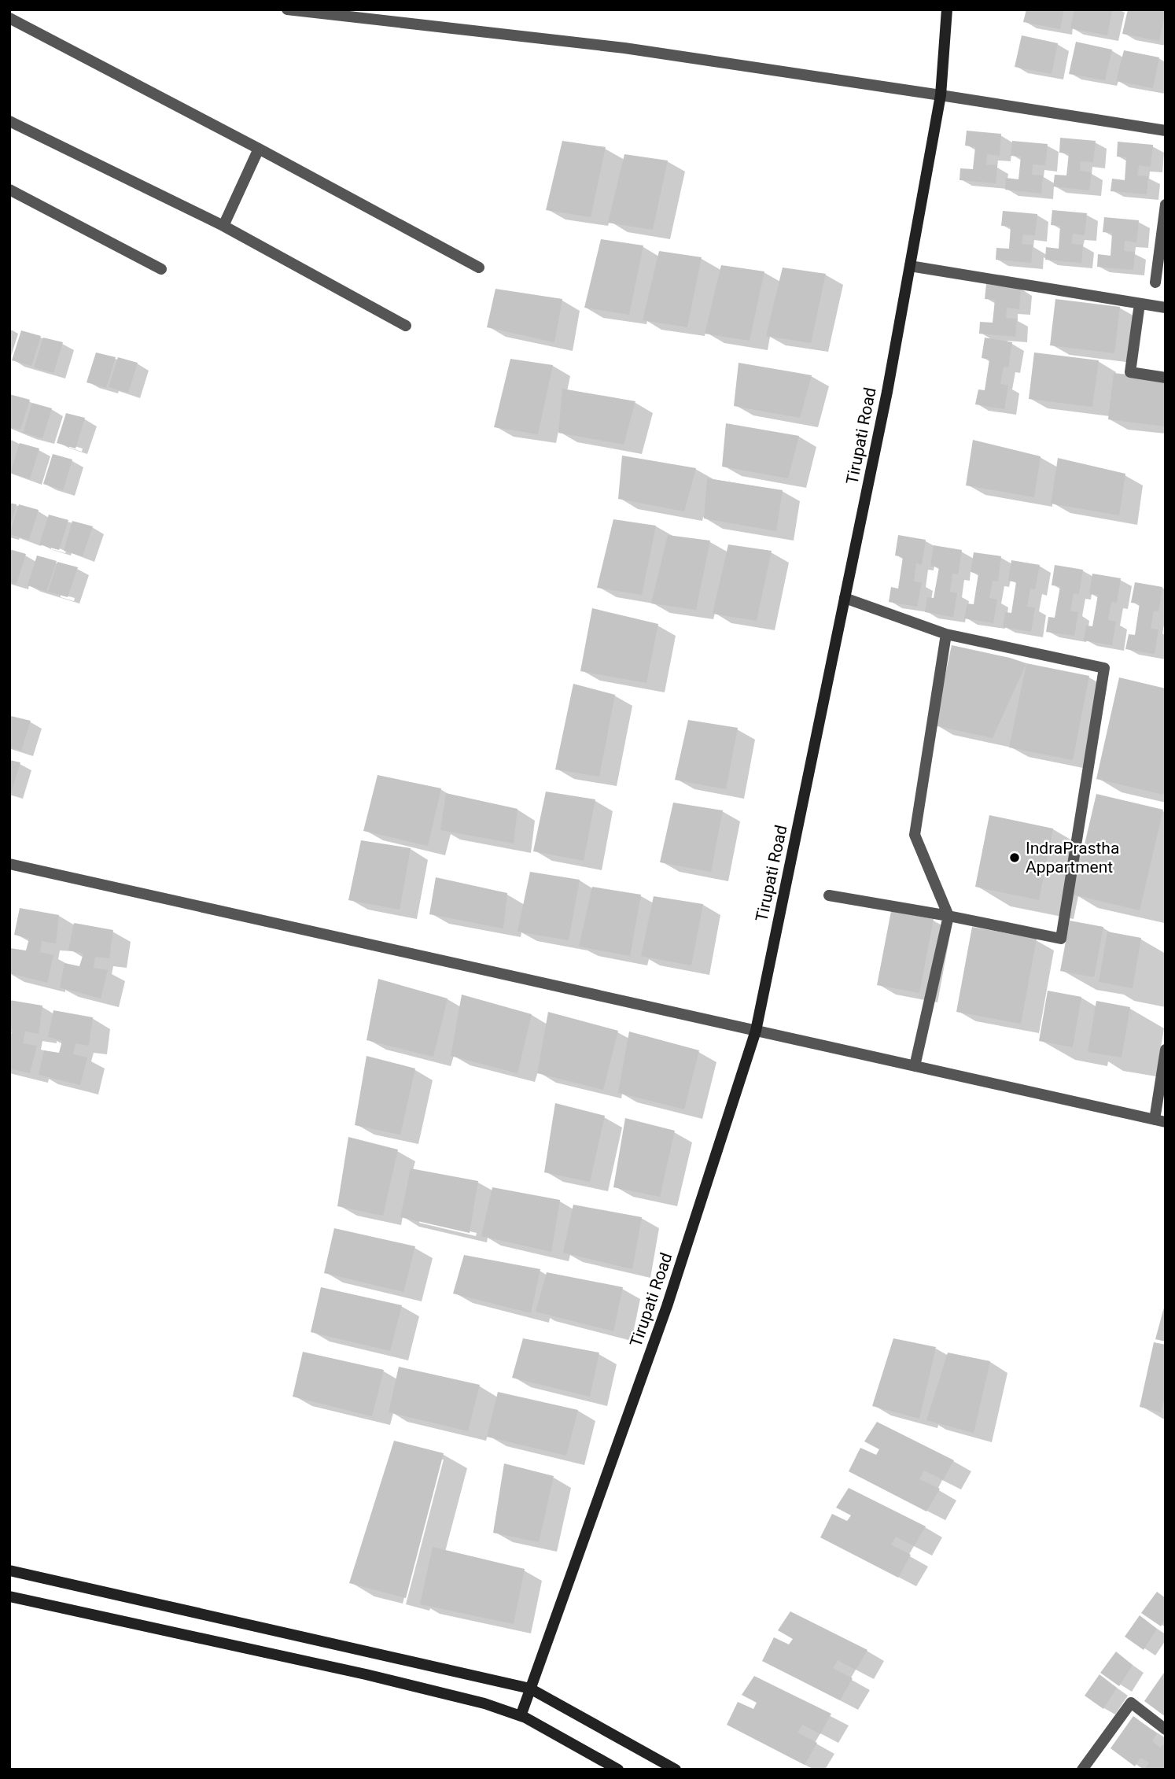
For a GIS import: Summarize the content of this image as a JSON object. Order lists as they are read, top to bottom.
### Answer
{
  "streets": {
    "street": ["Tirupati Road"]
  },
  "places": ["IndraPrastha Appartment"]
}
